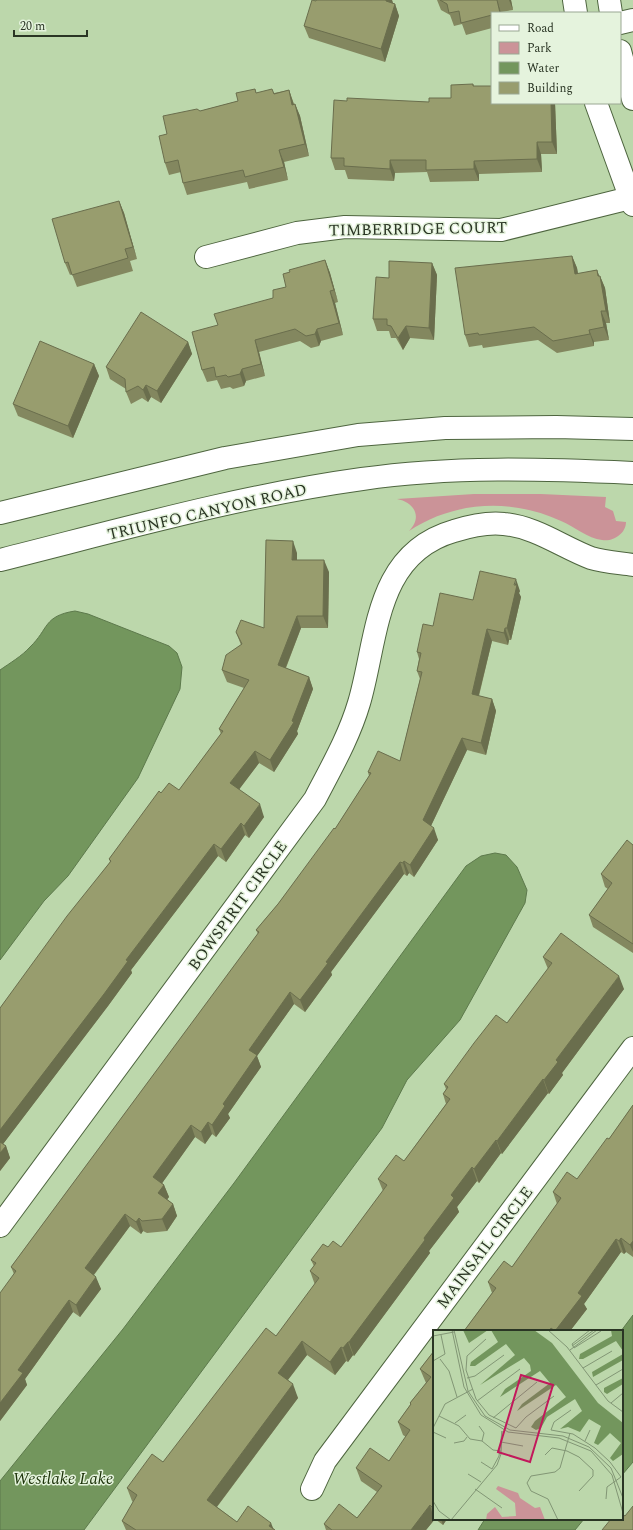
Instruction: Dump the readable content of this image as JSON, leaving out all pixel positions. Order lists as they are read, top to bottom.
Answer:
{
  "streets": {
    "street": [
      "TIMBERRIDGE COURT",
      "TRIUNFO CANYON ROAD",
      "BOWSPIRIT CIRCLE",
      "MAINSAIL CIRCLE"
    ]
  },
  "water": ["Westlake Lake"],
  "legend": [
    "Road",
    "Park",
    "Water",
    "Building"
  ],
  "scale_bar": "20 m"
}
